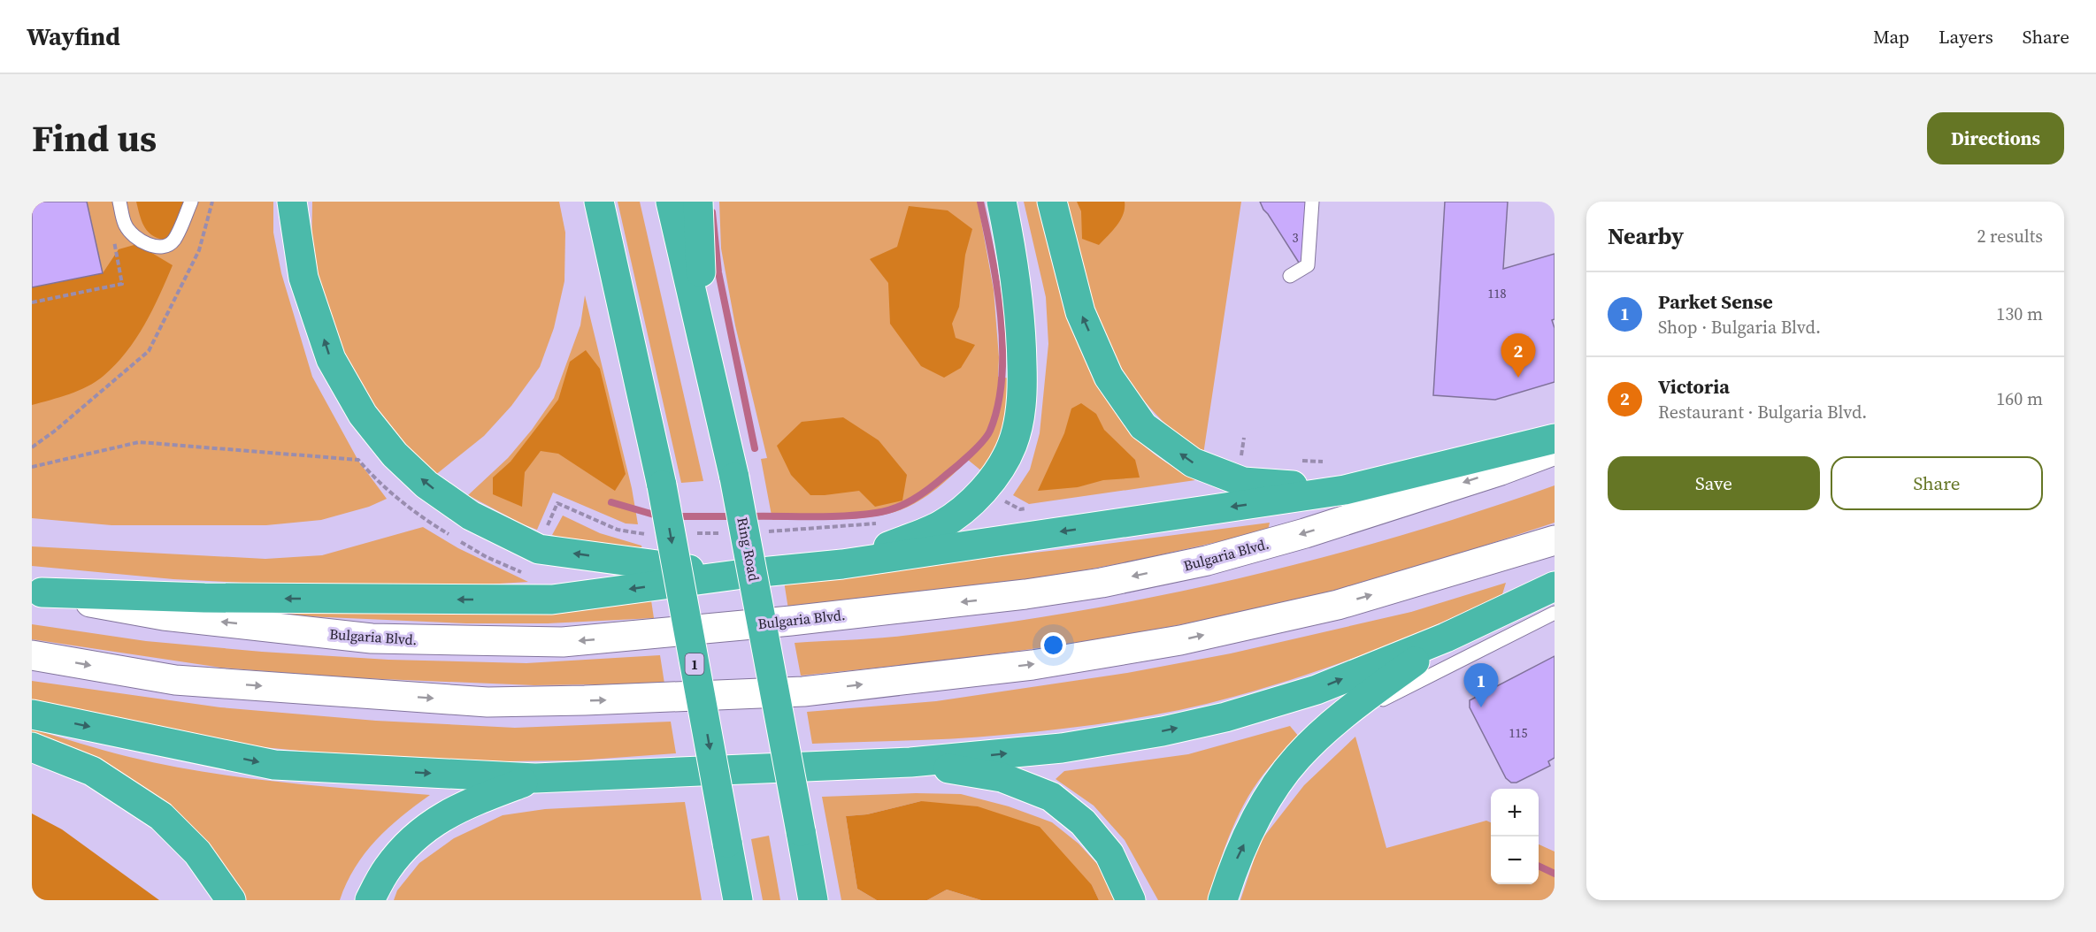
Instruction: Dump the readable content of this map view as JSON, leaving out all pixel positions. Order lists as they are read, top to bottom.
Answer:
{
  "streets": {
    "highway": ["Ring Road", "1"],
    "main road": ["Bulgaria Blvd."]
  },
  "house_numbers": ["3", "118", "115"],
  "page": {
    "header": "Wayfind",
    "nav": ["Map", "Layers", "Share"],
    "title": "Find us",
    "buttons": [
      "Directions",
      ["Save", "Share"]
    ],
    "heading": ["Nearby", "2 results"],
    "list": [
      {
        "mark": "1",
        "name": "Parket Sense",
        "note": "Shop · Bulgaria Blvd.",
        "value": "130 m"
      },
      {
        "mark": "2",
        "name": "Victoria",
        "note": "Restaurant · Bulgaria Blvd.",
        "value": "160 m"
      }
    ],
    "pins": ["2", "1"],
    "map_buttons": ["+", "−"]
  }
}
